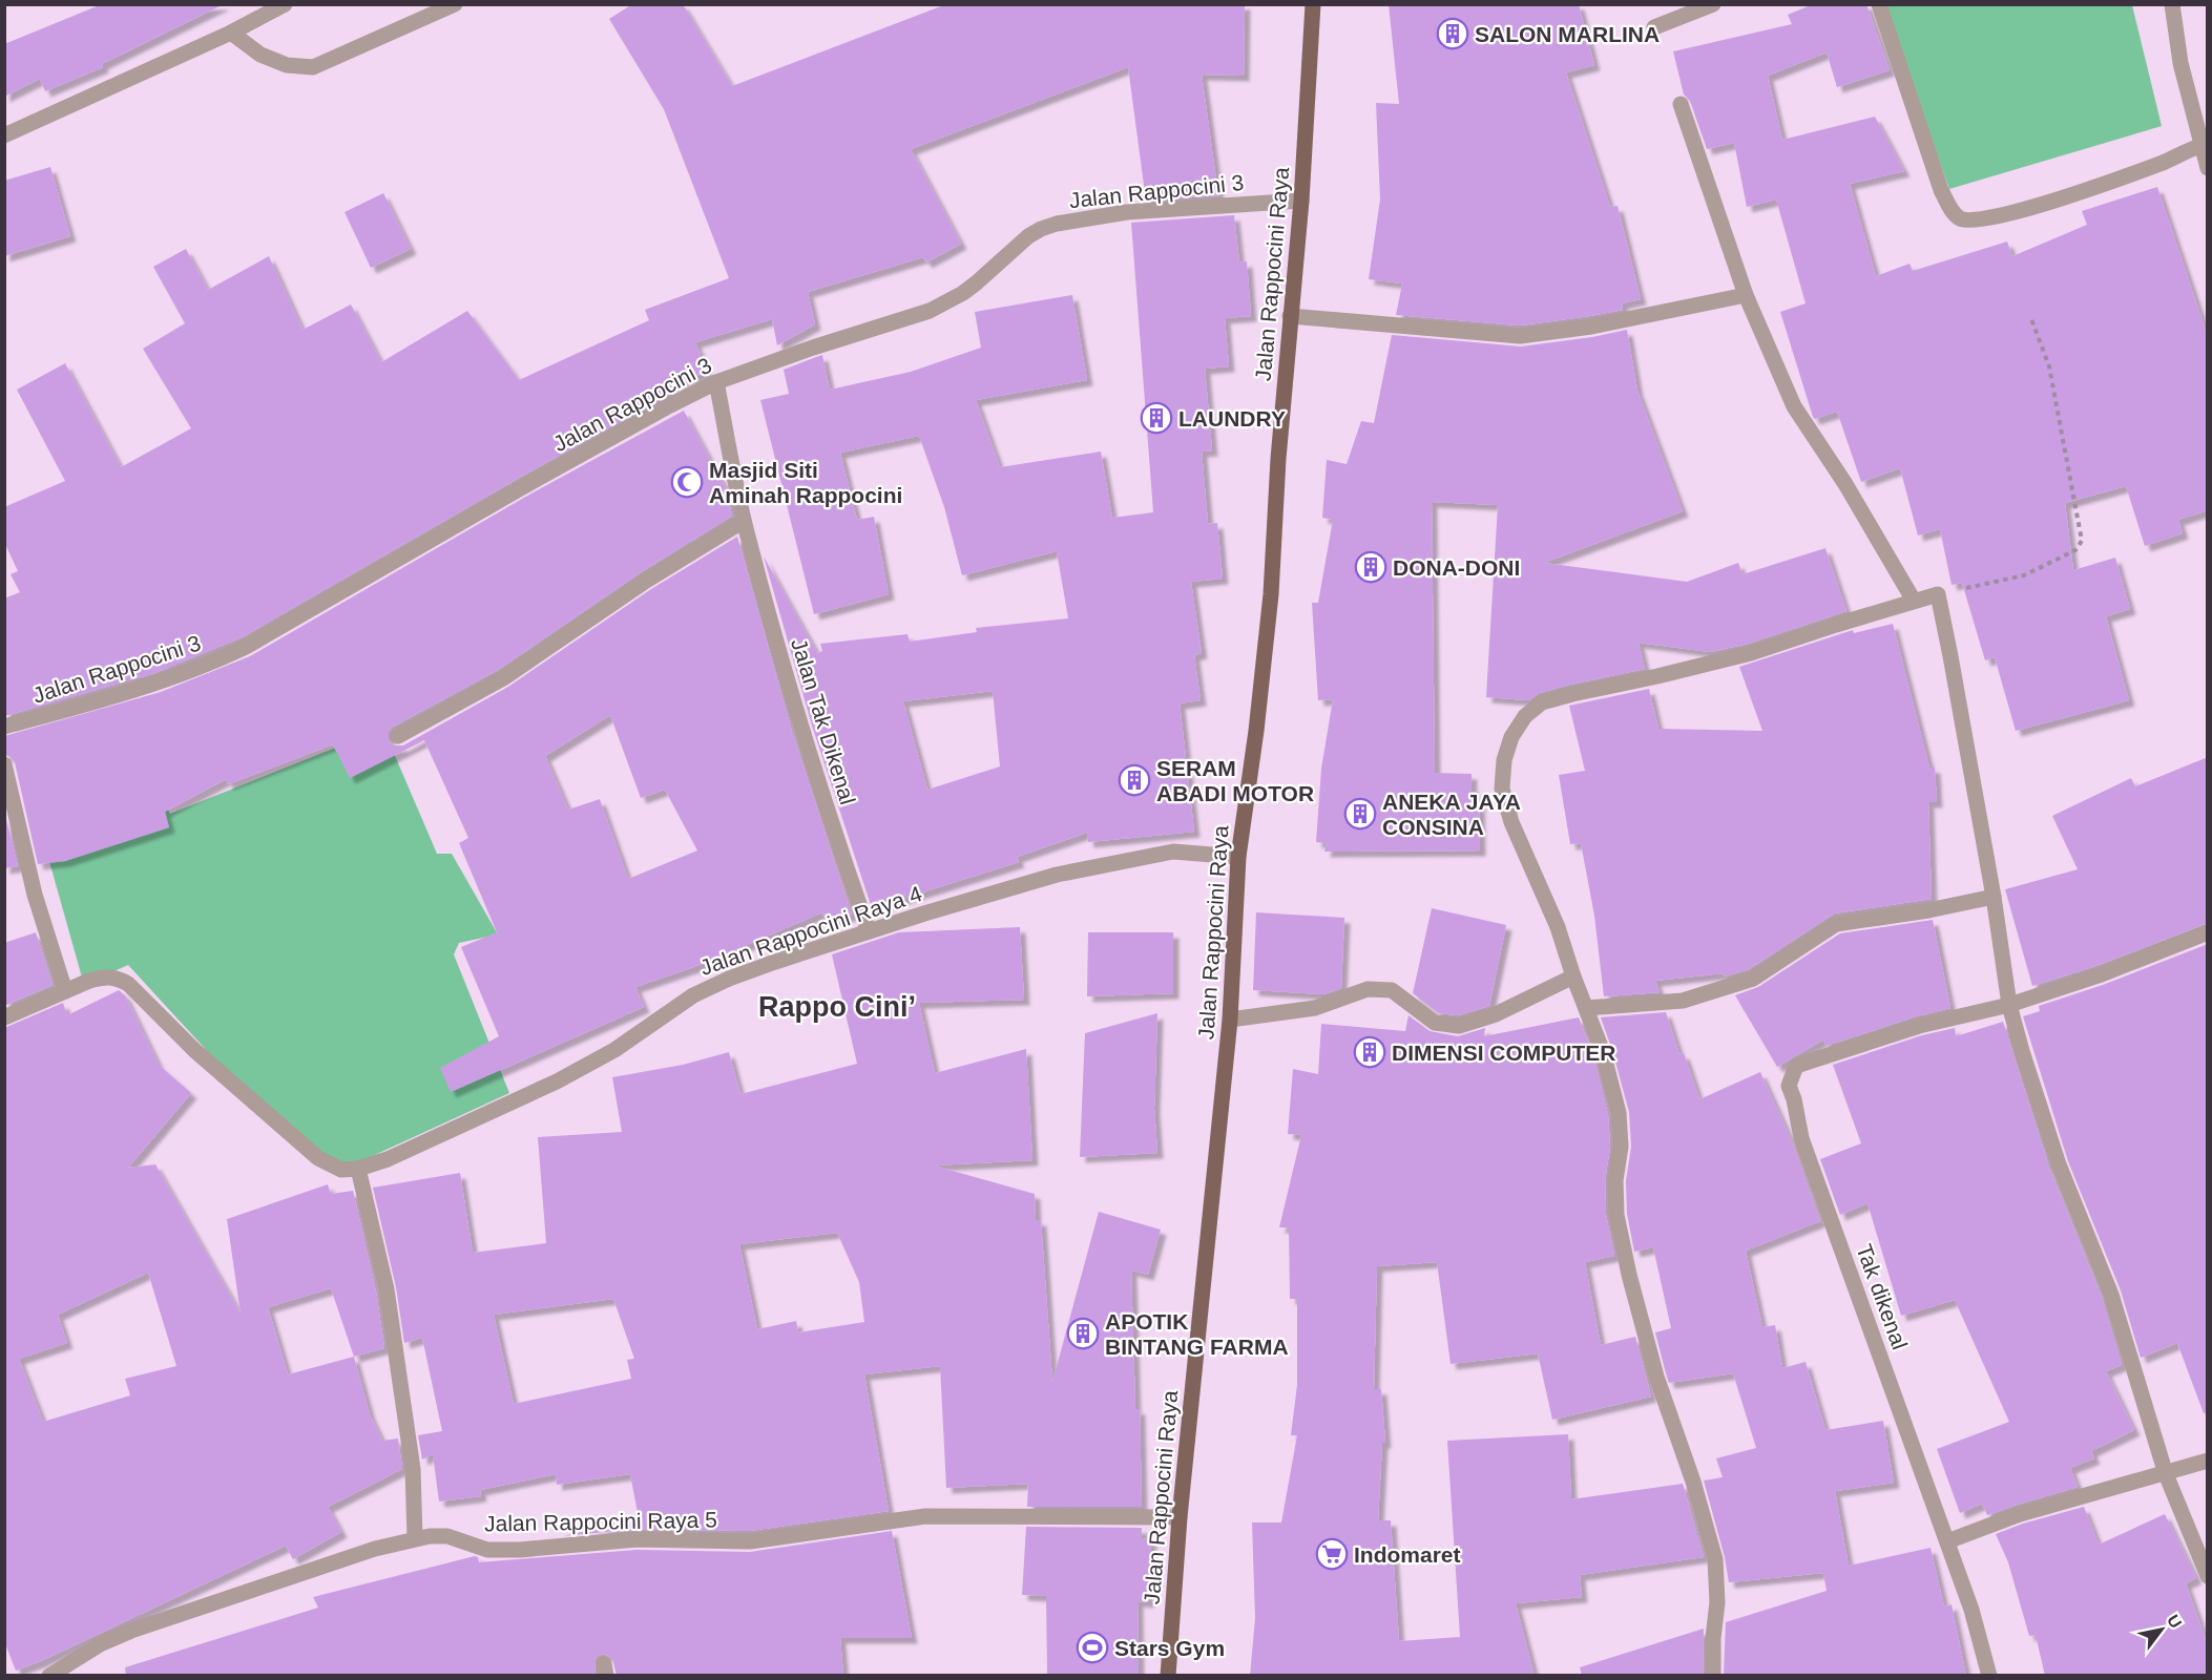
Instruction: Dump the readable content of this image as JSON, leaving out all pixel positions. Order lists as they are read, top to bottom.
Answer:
{
  "streets": {
    "main road": ["Jalan Rappocini Raya"],
    "street": [
      "Jalan Rappocini 3",
      "Jalan Tak Dikenal",
      "Jalan Rappocini Raya 4",
      "Tak dikenal",
      "Jalan Rappocini Raya 5"
    ]
  },
  "crossings": [
    ["Jalan Rappocini 3", "Jalan Rappocini Raya"],
    ["Jalan Rappocini 3", "Jalan Tak Dikenal"],
    ["Jalan Rappocini Raya", "Jalan Rappocini Raya 4"],
    ["Jalan Rappocini Raya", "Jalan Rappocini Raya 5"],
    ["Jalan Tak Dikenal", "Jalan Rappocini Raya 4"]
  ],
  "districts": ["Rappo Ciniʼ"],
  "places": {
    "building": [
      "SALON MARLINA",
      "LAUNDRY",
      "DONA-DONI",
      "SERAM ABADI MOTOR",
      "ANEKA JAYA CONSINA",
      "DIMENSI COMPUTER",
      "APOTIK BINTANG FARMA"
    ],
    "mosque": ["Masjid Siti Aminah Rappocini"],
    "supermarket": ["Indomaret"],
    "sports": ["Stars Gym"]
  },
  "north": "top right"
}
